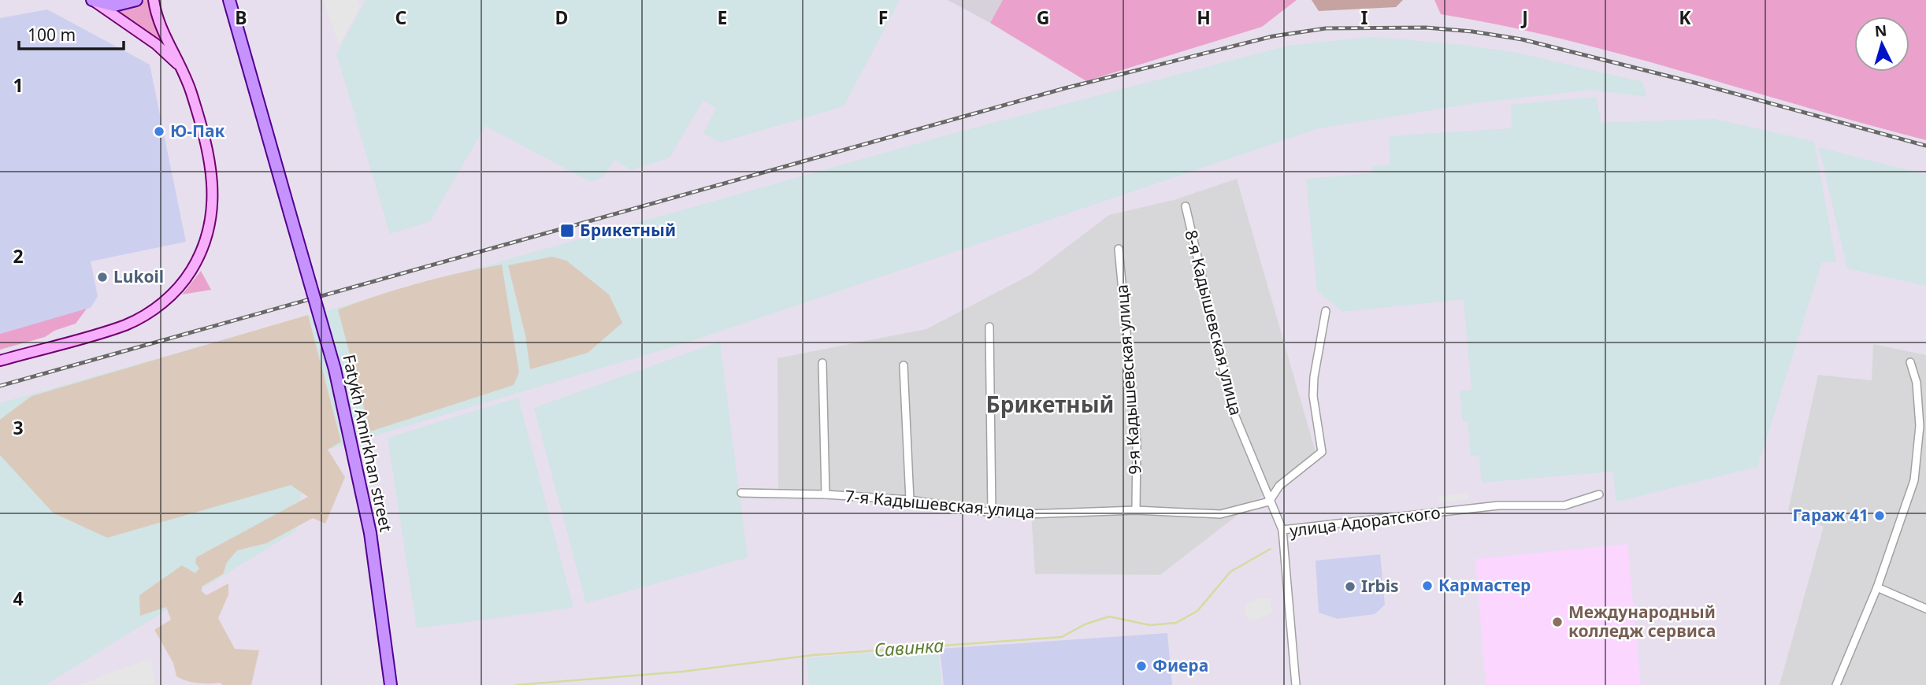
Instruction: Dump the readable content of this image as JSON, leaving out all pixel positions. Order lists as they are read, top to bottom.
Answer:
{
  "streets": {
    "main road": ["Fatykh Amirkhan street"],
    "street": [
      "8-я Кадышевская улица",
      "9-я Кадышевская улица",
      "7-я Кадышевская улица",
      "улица Адоратского"
    ]
  },
  "crossings": [
    ["8-я Кадышевская улица", "7-я Кадышевская улица"],
    ["8-я Кадышевская улица", "улица Адоратского"],
    ["9-я Кадышевская улица", "7-я Кадышевская улица"]
  ],
  "districts": ["Брикетный"],
  "water": ["Савинка"],
  "places": {
    "other": [
      "Ю-Пак",
      "Lukoil",
      "Гараж 41",
      "Кармастер",
      "Irbis",
      "Международный колледж сервиса",
      "Фиера"
    ],
    "transit": ["Брикетный"]
  },
  "scale_bar": "100 m",
  "north": "top",
  "grid": {
    "columns": [
      "B",
      "C",
      "D",
      "E",
      "F",
      "G",
      "H",
      "I",
      "J",
      "K"
    ],
    "rows": [
      "1",
      "2",
      "3",
      "4"
    ]
  }
}
